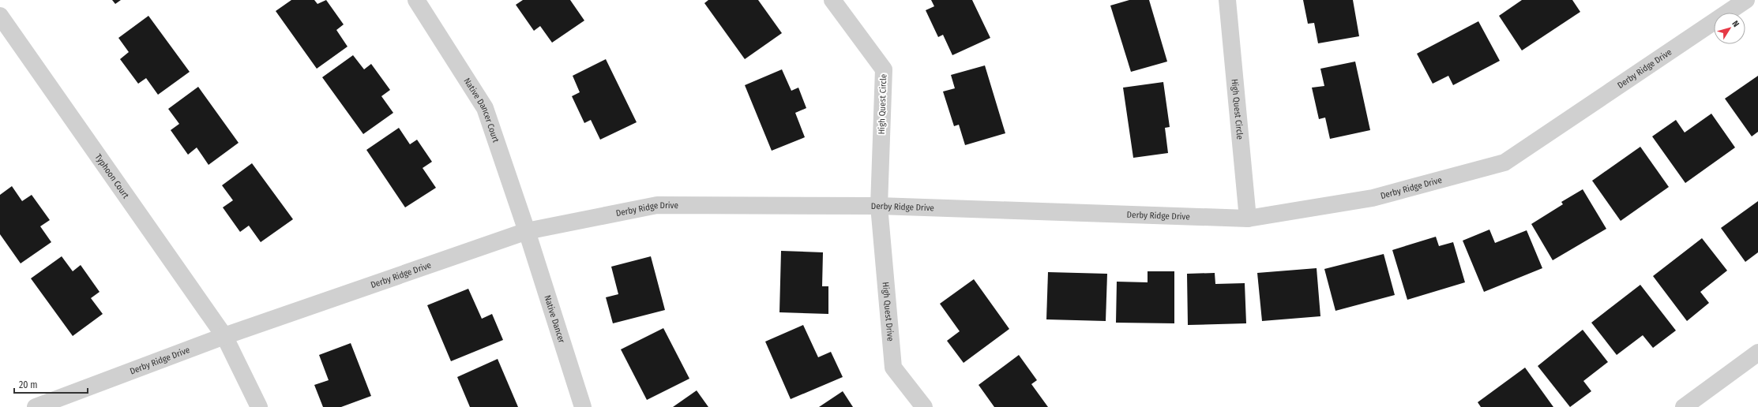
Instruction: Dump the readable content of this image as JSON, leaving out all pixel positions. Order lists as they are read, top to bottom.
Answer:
{
  "streets": {
    "street": [
      "Derby Ridge Drive",
      "High Quest Circle",
      "Native Dancer Court",
      "Typhoon Court",
      "High Quest Drive",
      "Native Dancer"
    ]
  },
  "crossings": [
    ["Derby Ridge Drive", "High Quest Circle"],
    ["Derby Ridge Drive", "Native Dancer Court"],
    ["Derby Ridge Drive", "Typhoon Court"],
    ["Derby Ridge Drive", "High Quest Drive"],
    ["Derby Ridge Drive", "Native Dancer"],
    ["High Quest Circle", "High Quest Drive"],
    ["Native Dancer Court", "Native Dancer"]
  ],
  "scale_bar": "20 m",
  "north": "top right"
}
